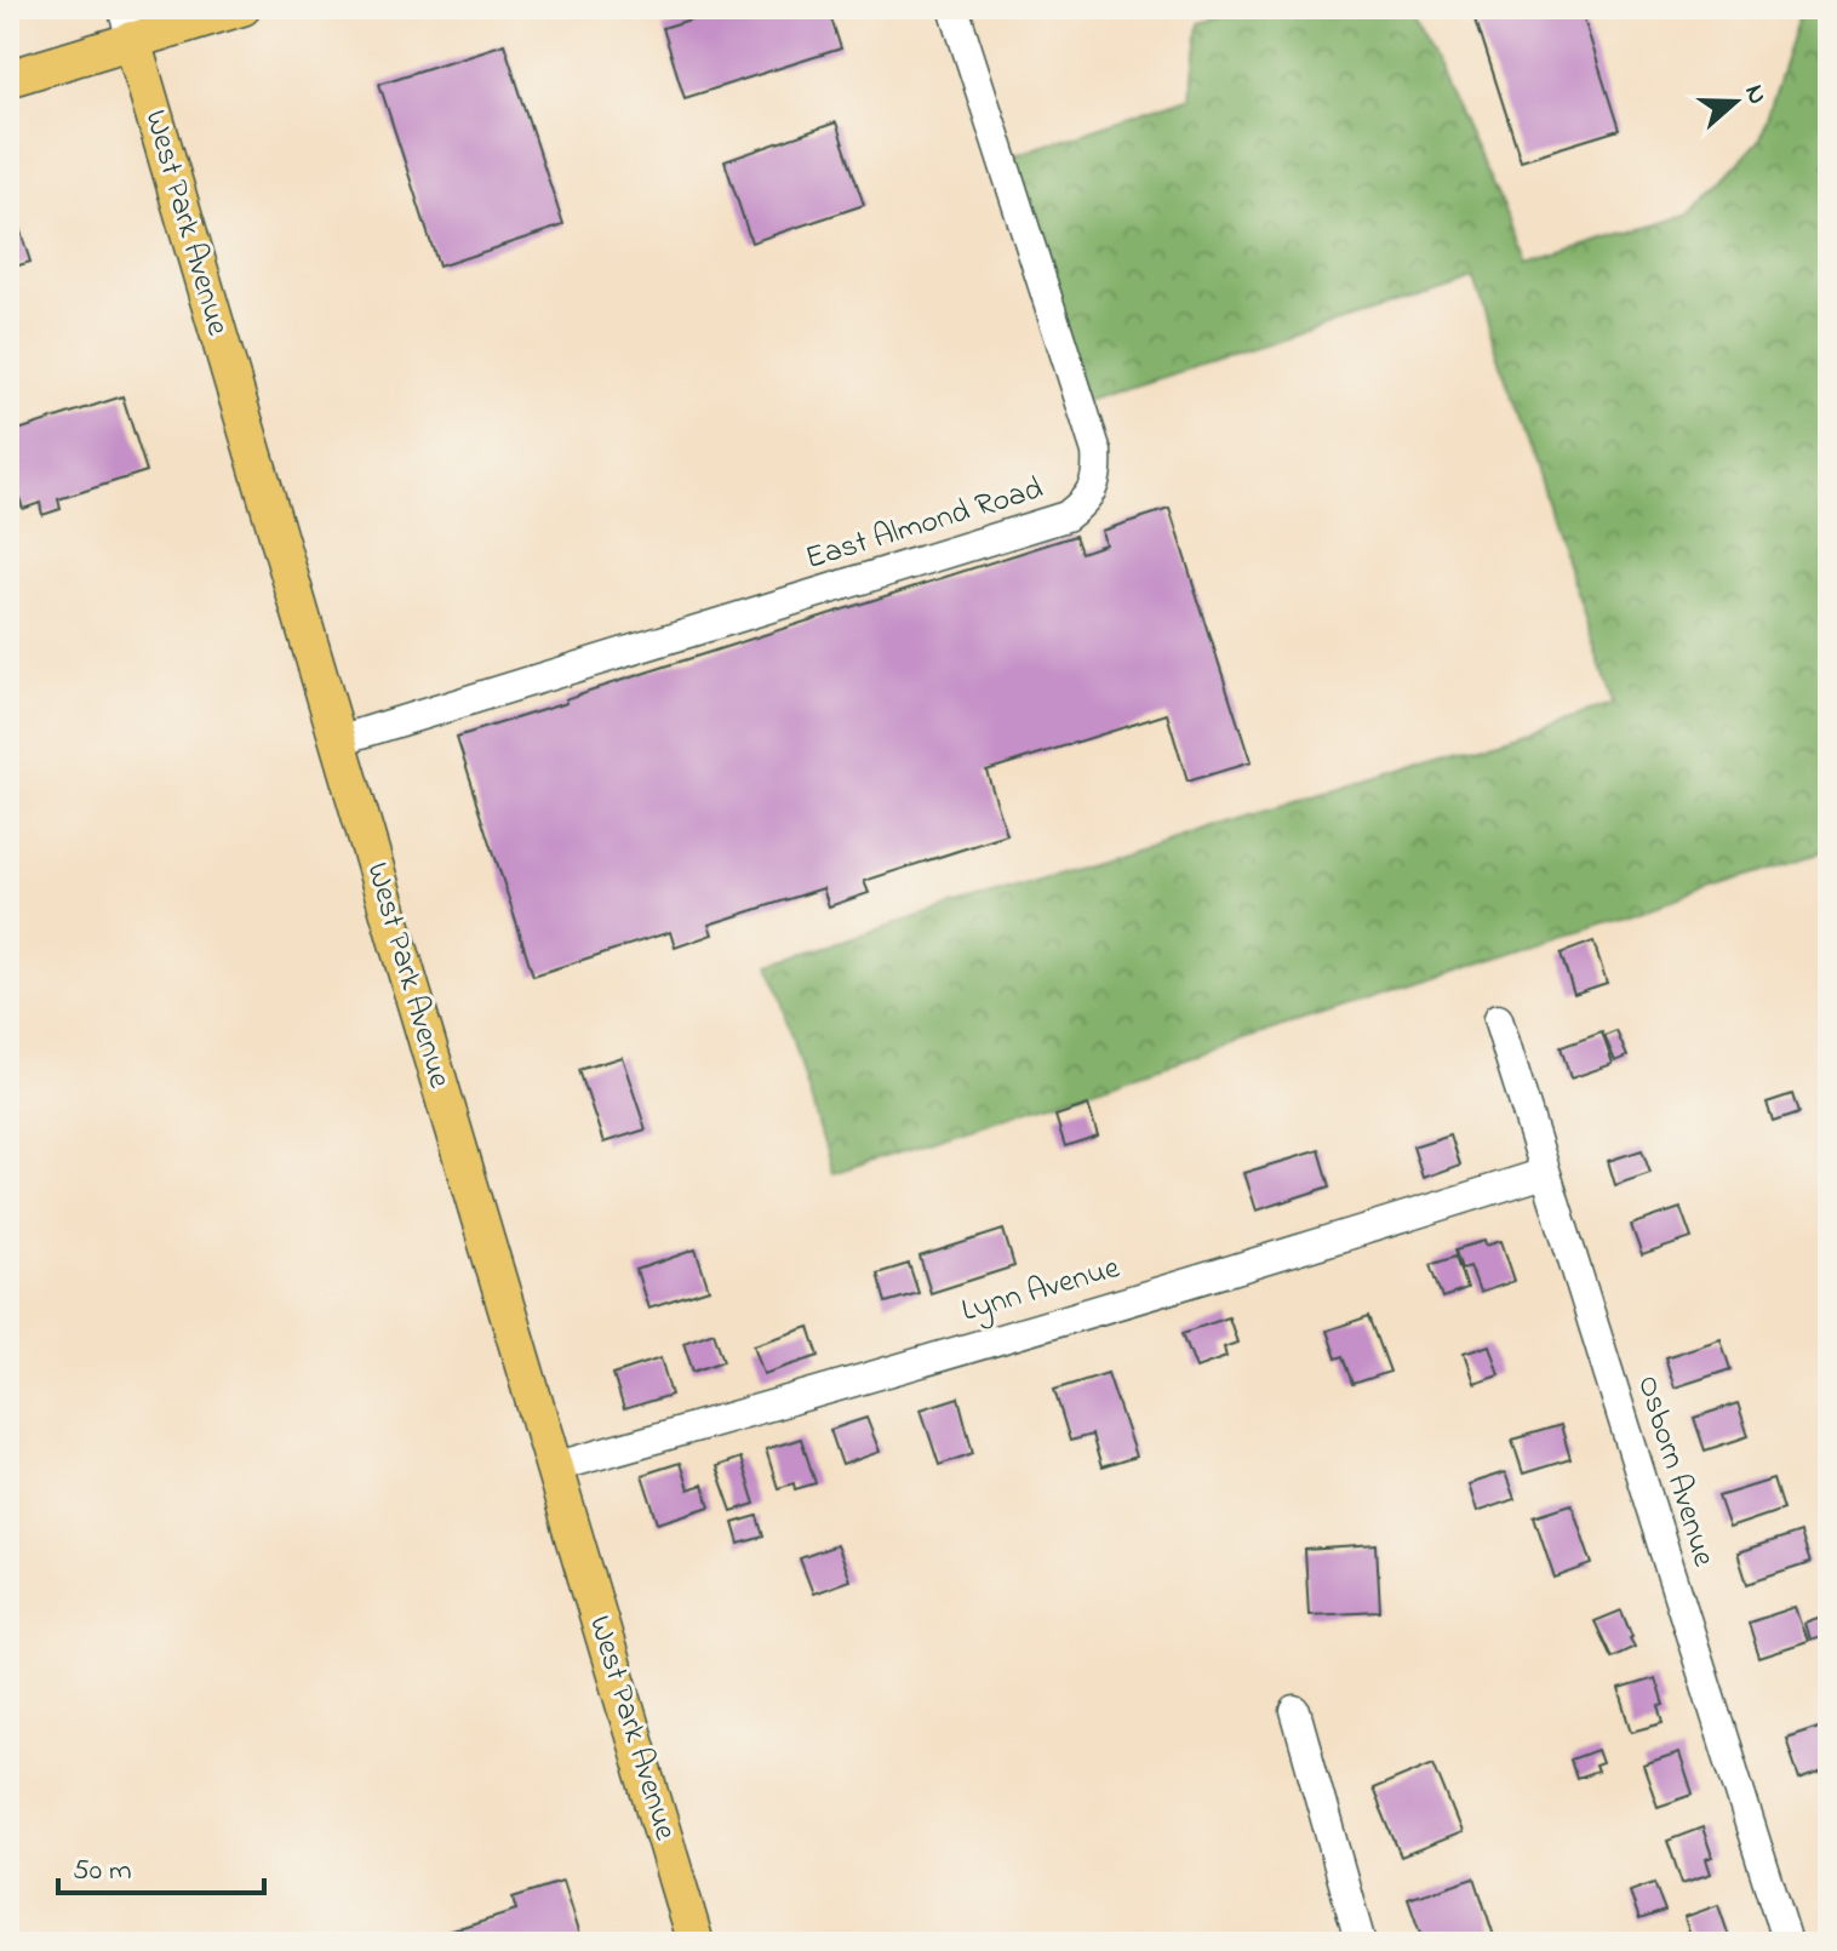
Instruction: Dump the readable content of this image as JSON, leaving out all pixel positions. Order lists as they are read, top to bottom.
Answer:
{
  "streets": {
    "main road": ["West Park Avenue"],
    "street": ["East Almond Road", "Lynn Avenue", "Osborn Avenue"]
  },
  "crossings": [
    ["West Park Avenue", "East Almond Road"],
    ["West Park Avenue", "Lynn Avenue"],
    ["Lynn Avenue", "Osborn Avenue"]
  ],
  "scale_bar": "50 m",
  "north": "right"
}
